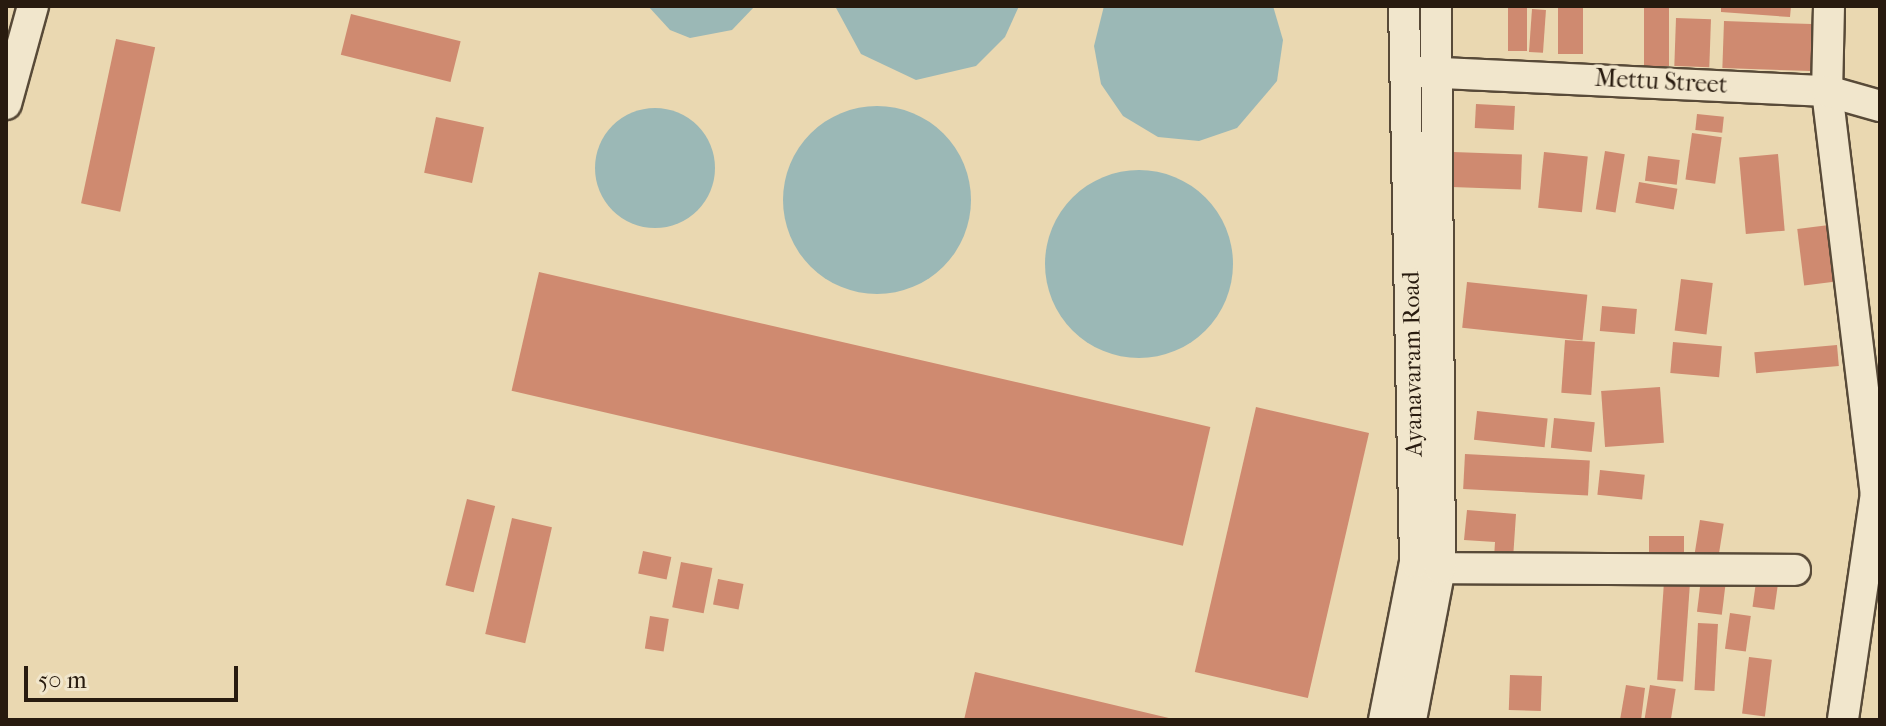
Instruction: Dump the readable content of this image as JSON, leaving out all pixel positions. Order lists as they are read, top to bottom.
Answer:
{
  "streets": {
    "street": ["Mettu Street", "Ayanavaram Road"]
  },
  "crossings": [
    ["Mettu Street", "Ayanavaram Road"]
  ],
  "scale_bar": "50 m"
}
